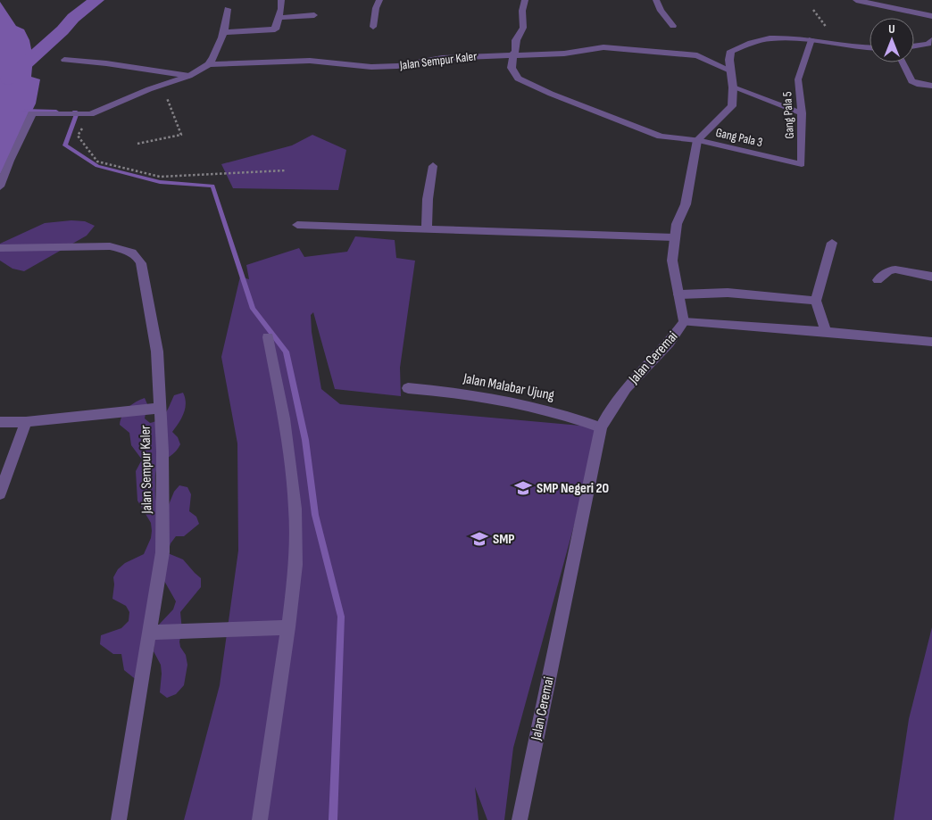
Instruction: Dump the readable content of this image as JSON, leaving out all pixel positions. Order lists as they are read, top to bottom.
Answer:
{
  "streets": {
    "street": ["Jalan Sempur Kaler", "Jalan Ceremai", "Jalan Malabar Ujung"],
    "lane": ["Gang Pala 5", "Gang Pala 3"]
  },
  "crossings": [
    ["Gang Pala 5", "Gang Pala 3"],
    ["Gang Pala 3", "Jalan Ceremai"],
    ["Jalan Ceremai", "Jalan Malabar Ujung"]
  ],
  "places": {
    "school or university": ["SMP Negeri 20", "SMP"]
  },
  "north": "top"
}
